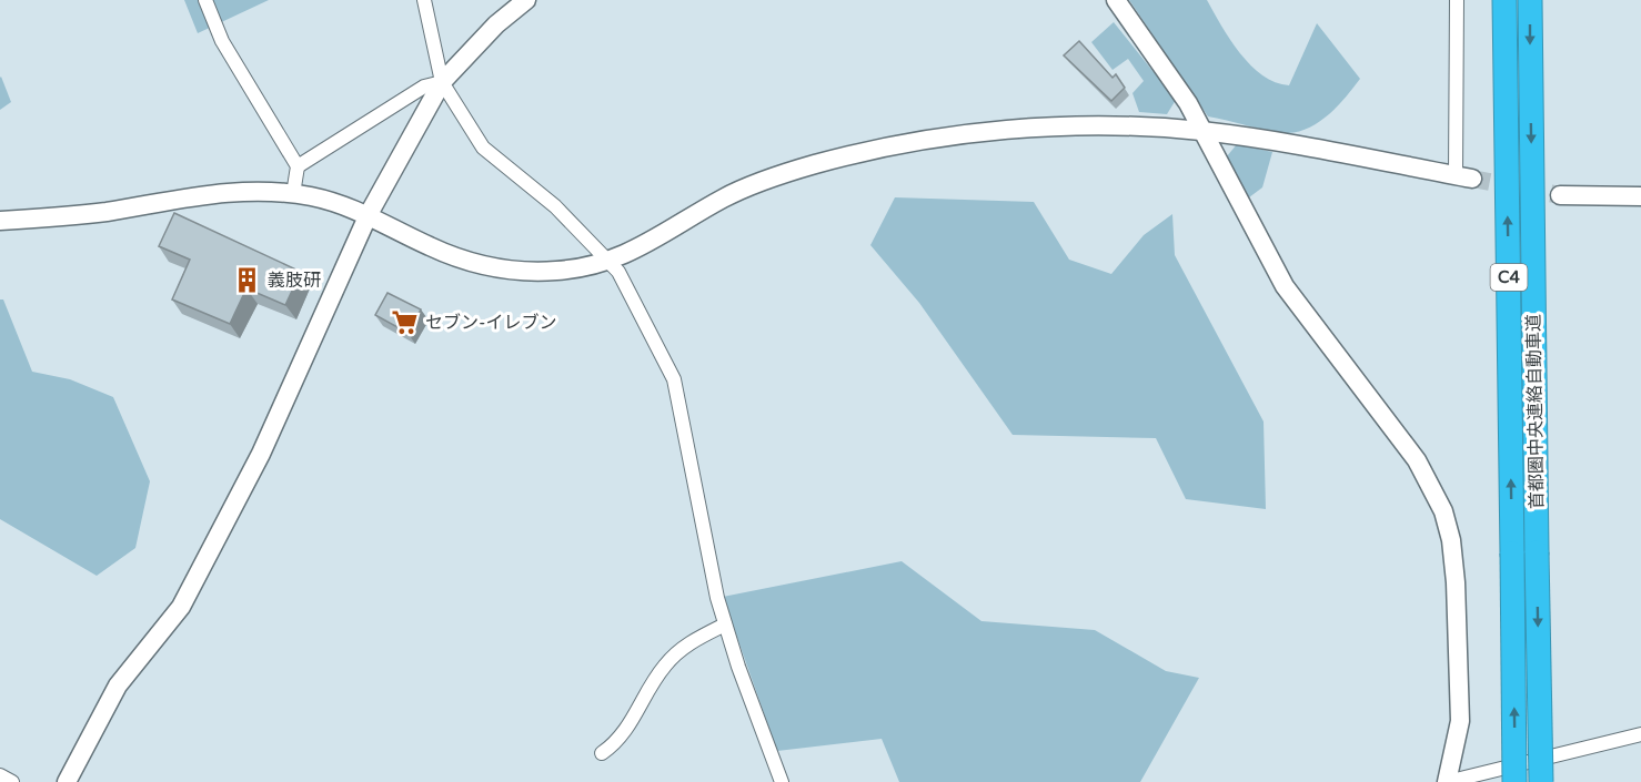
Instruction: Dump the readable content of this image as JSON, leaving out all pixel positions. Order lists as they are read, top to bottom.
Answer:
{
  "streets": {
    "highway": ["C4", "首都圏中央連絡自動車道"]
  },
  "places": {
    "building": ["義肢研"],
    "supermarket": ["セブン-イレブン"]
  }
}
